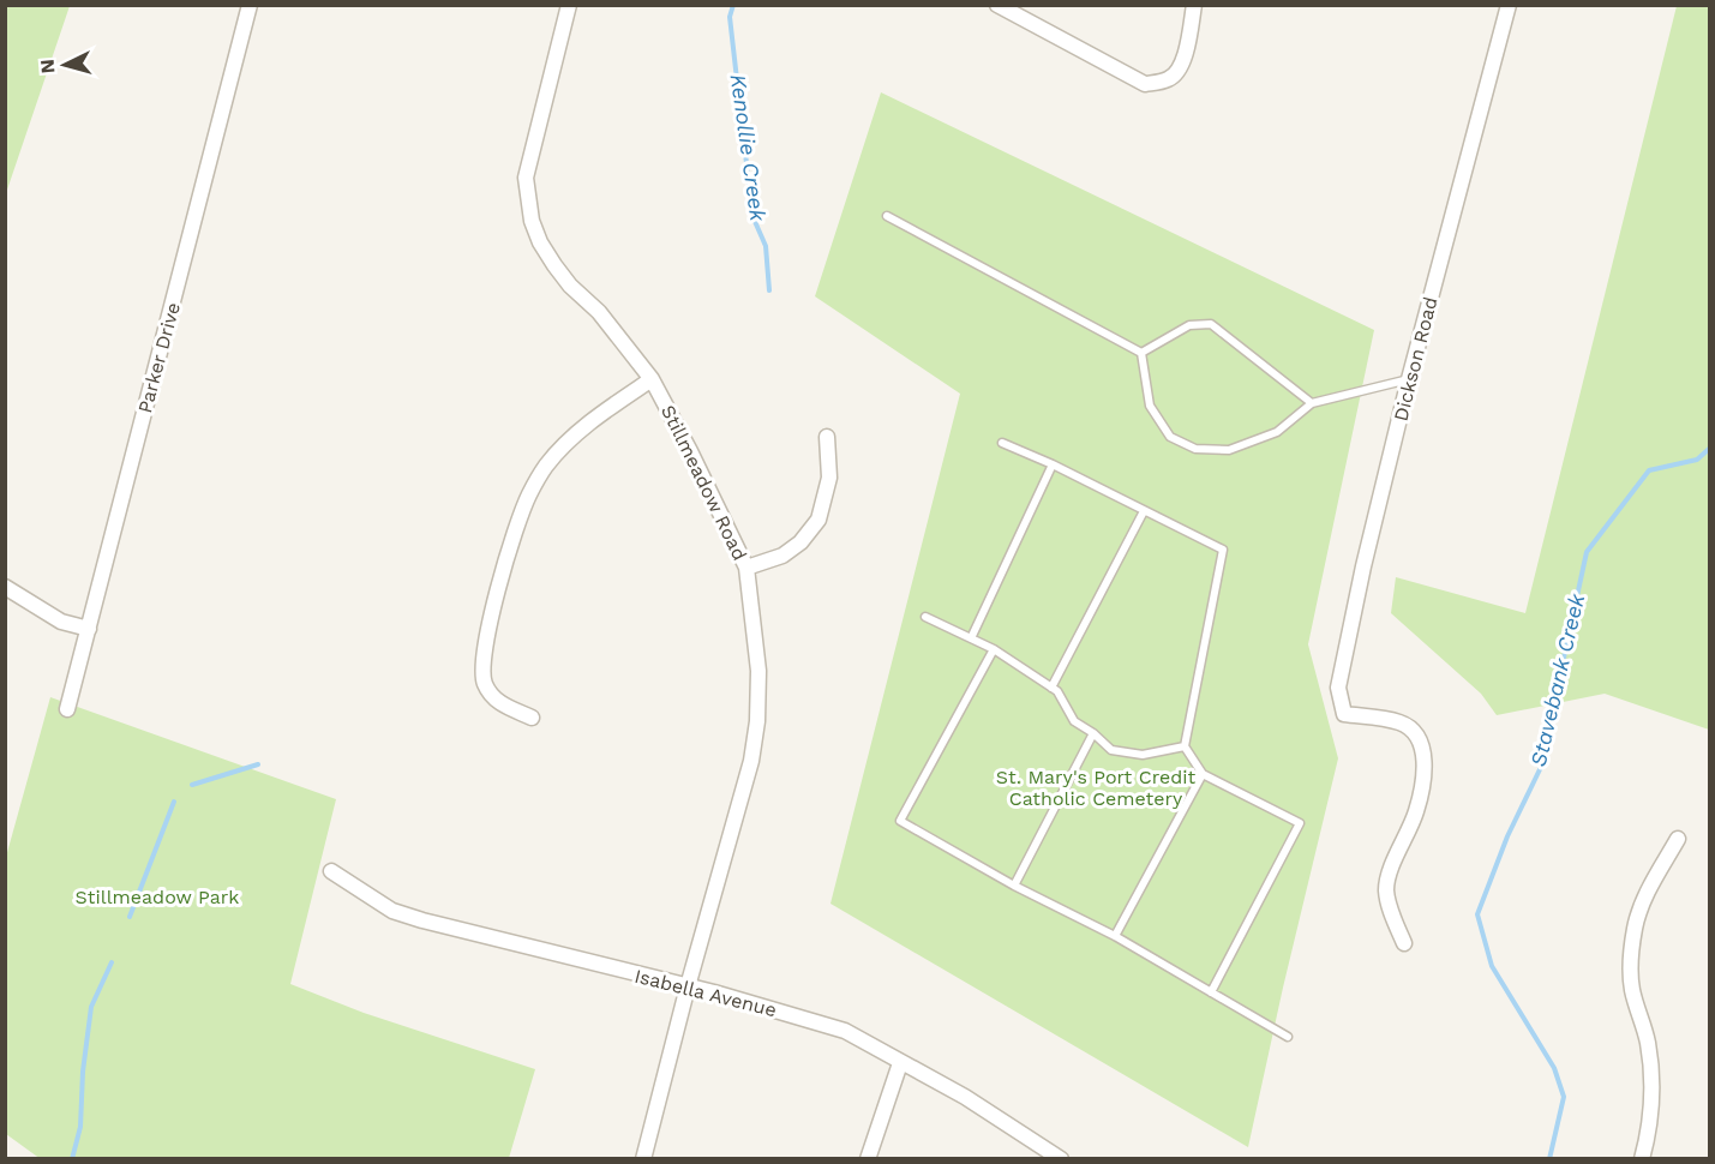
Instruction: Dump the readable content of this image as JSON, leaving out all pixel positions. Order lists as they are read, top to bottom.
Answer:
{
  "streets": {
    "street": [
      "Parker Drive",
      "Dickson Road",
      "Stillmeadow Road",
      "Isabella Avenue"
    ]
  },
  "crossings": [
    ["Stillmeadow Road", "Isabella Avenue"]
  ],
  "water": ["Kenollie Creek", "Stavebank Creek"],
  "parks": ["St. Mary's Port Credit Catholic Cemetery", "Stillmeadow Park"],
  "north": "left"
}
